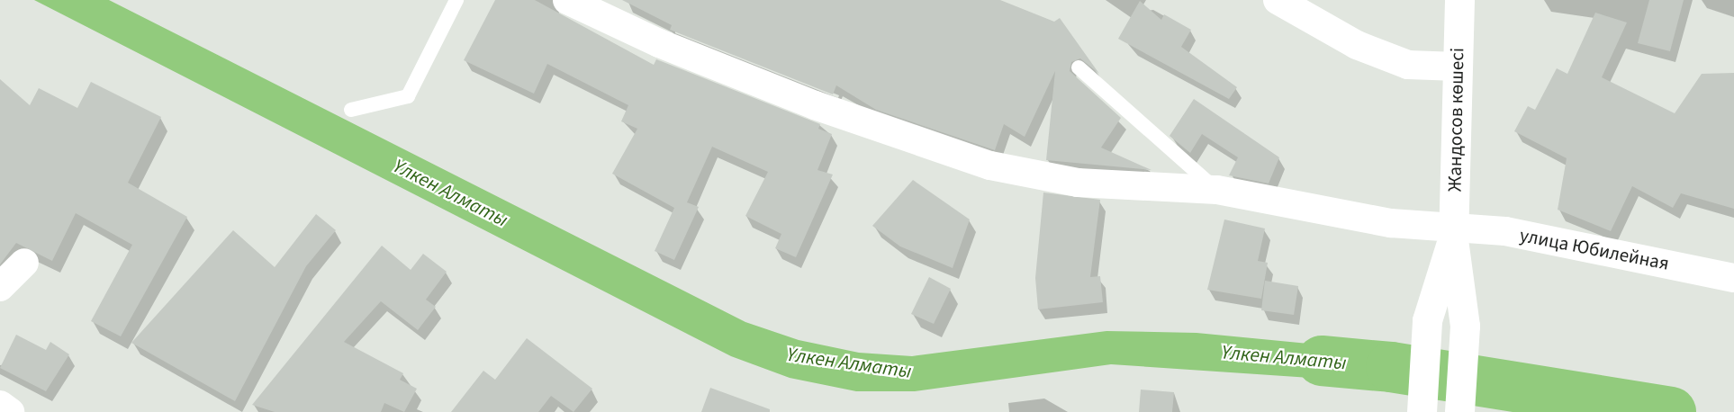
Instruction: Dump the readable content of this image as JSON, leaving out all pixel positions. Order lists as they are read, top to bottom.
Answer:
{
  "streets": {
    "main road": ["Жандосов көшесі"],
    "street": ["улица Юбилейная"]
  },
  "crossings": [
    ["Жандосов көшесі", "улица Юбилейная"]
  ],
  "water": ["Үлкен Алматы"]
}
